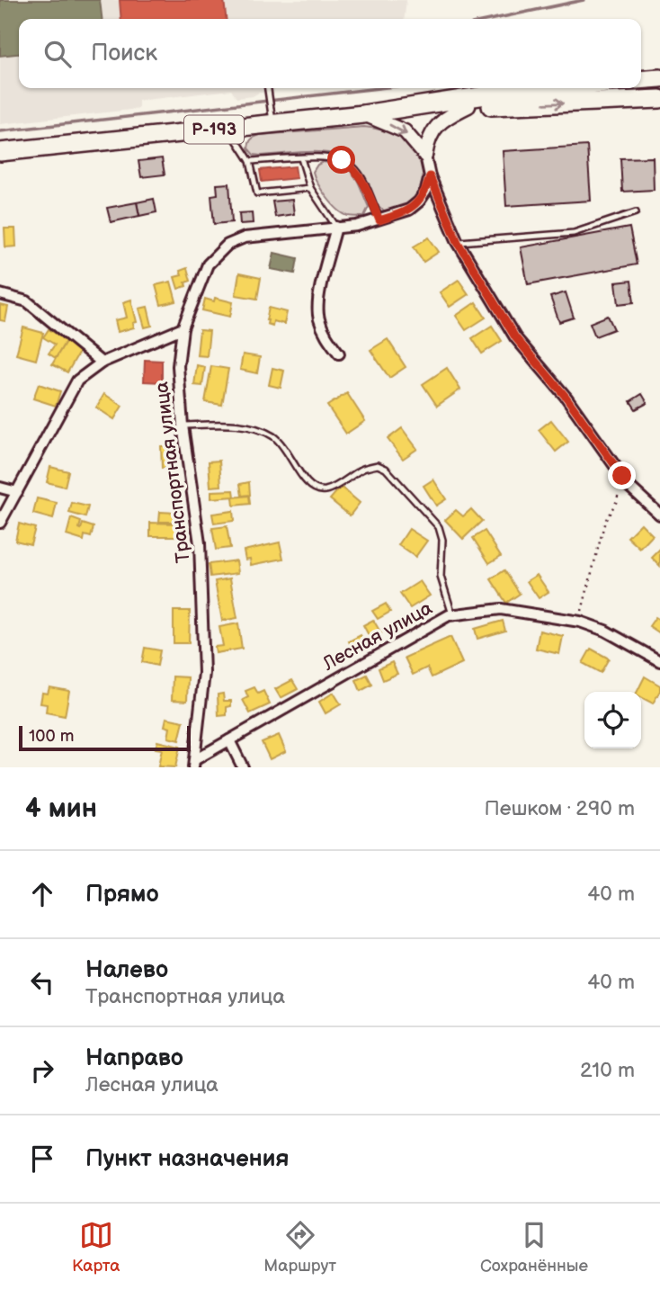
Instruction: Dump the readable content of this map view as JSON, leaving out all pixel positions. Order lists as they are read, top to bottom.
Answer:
{
  "streets": {
    "highway": ["Р-193"],
    "street": ["Транспортная улица", "Лесная улица"]
  },
  "crossings": [
    ["Транспортная улица", "Лесная улица"]
  ],
  "scale_bar": "100 m",
  "page": {
    "search": "Поиск",
    "scale": "100 m",
    "heading": ["4 мин", "Пешком · 290 m"],
    "list": [
      ["Прямо", "40 m"],
      ["Налево", "Транспортная улица", "40 m"],
      ["Направо", "Лесная улица", "210 m"],
      "Пункт назначения"
    ],
    "nav": ["Карта", "Маршрут", "Сохранённые"]
  }
}
